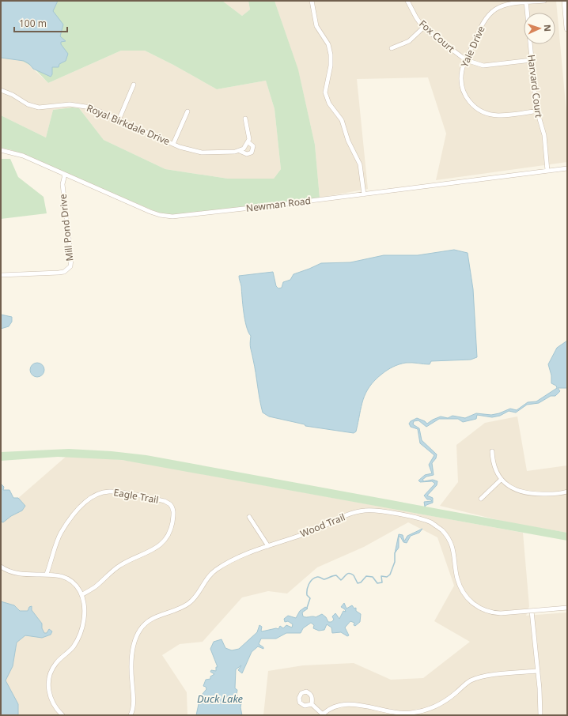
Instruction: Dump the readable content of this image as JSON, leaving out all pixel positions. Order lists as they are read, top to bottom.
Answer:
{
  "streets": {
    "street": [
      "Fox Court",
      "Yale Drive",
      "Harvard Court",
      "Royal Birkdale Drive",
      "Newman Road",
      "Mill Pond Drive",
      "Eagle Trail",
      "Wood Trail"
    ]
  },
  "crossings": [
    ["Fox Court", "Yale Drive"],
    ["Fox Court", "Harvard Court"],
    ["Yale Drive", "Harvard Court"],
    ["Harvard Court", "Newman Road"],
    ["Newman Road", "Mill Pond Drive"]
  ],
  "water": ["Duck Lake"],
  "scale_bar": "100 m",
  "north": "right"
}
